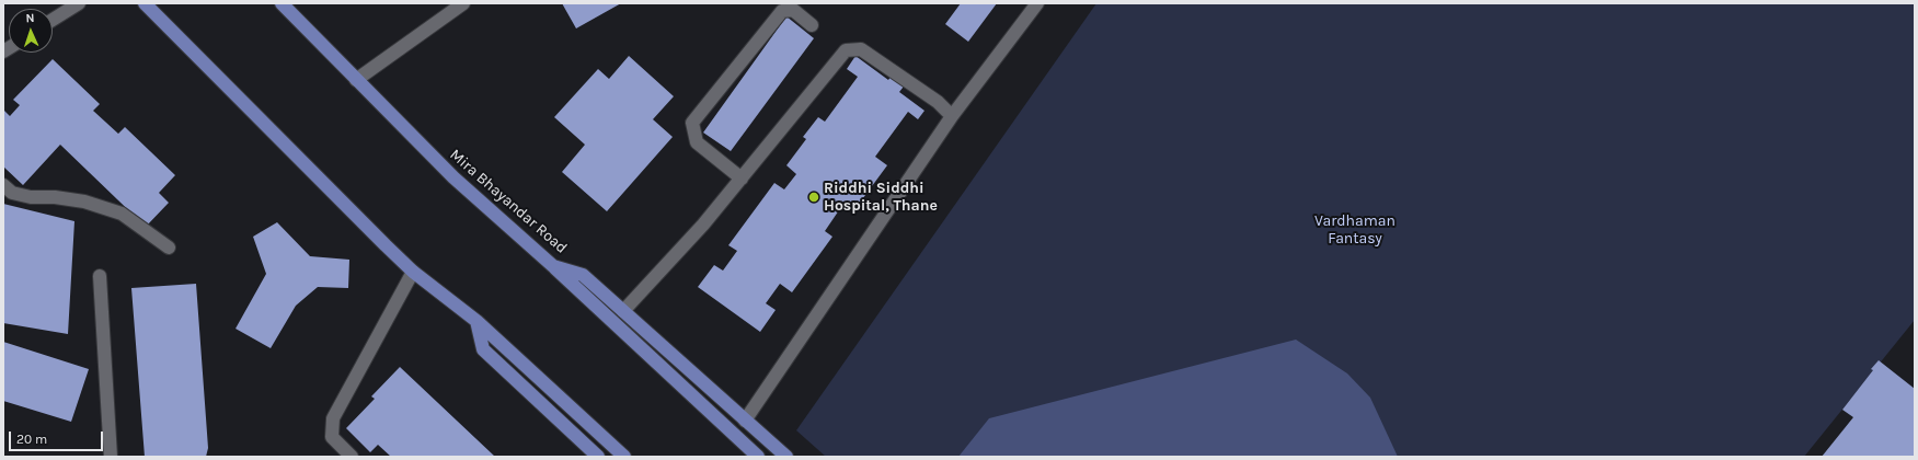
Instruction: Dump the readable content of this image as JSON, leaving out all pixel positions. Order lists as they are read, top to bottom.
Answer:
{
  "streets": {
    "main road": ["Mira Bhayandar Road"]
  },
  "parks": ["Vardhaman Fantasy"],
  "places": ["Riddhi Siddhi Hospital, Thane"],
  "scale_bar": "20 m",
  "north": "top"
}
